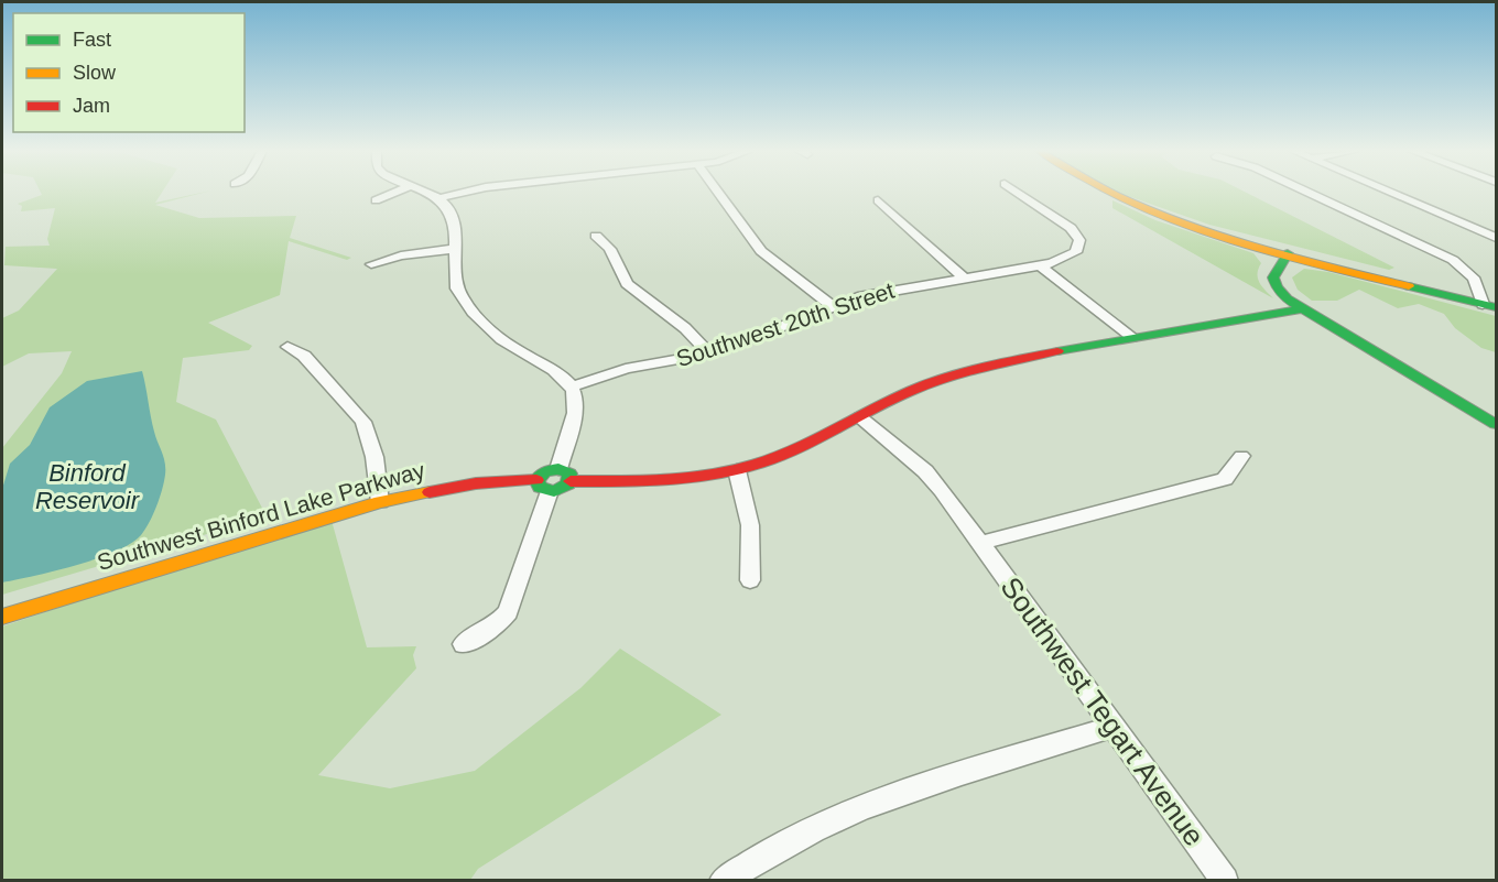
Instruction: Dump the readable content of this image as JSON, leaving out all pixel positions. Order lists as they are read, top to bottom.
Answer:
{
  "streets": {
    "street": ["Southwest 20th Street", "Southwest Binford Lake Parkway", "Southwest Tegart Avenue"]
  },
  "water": ["Binford Reservoir"],
  "legend": ["Fast", "Slow", "Jam"]
}
